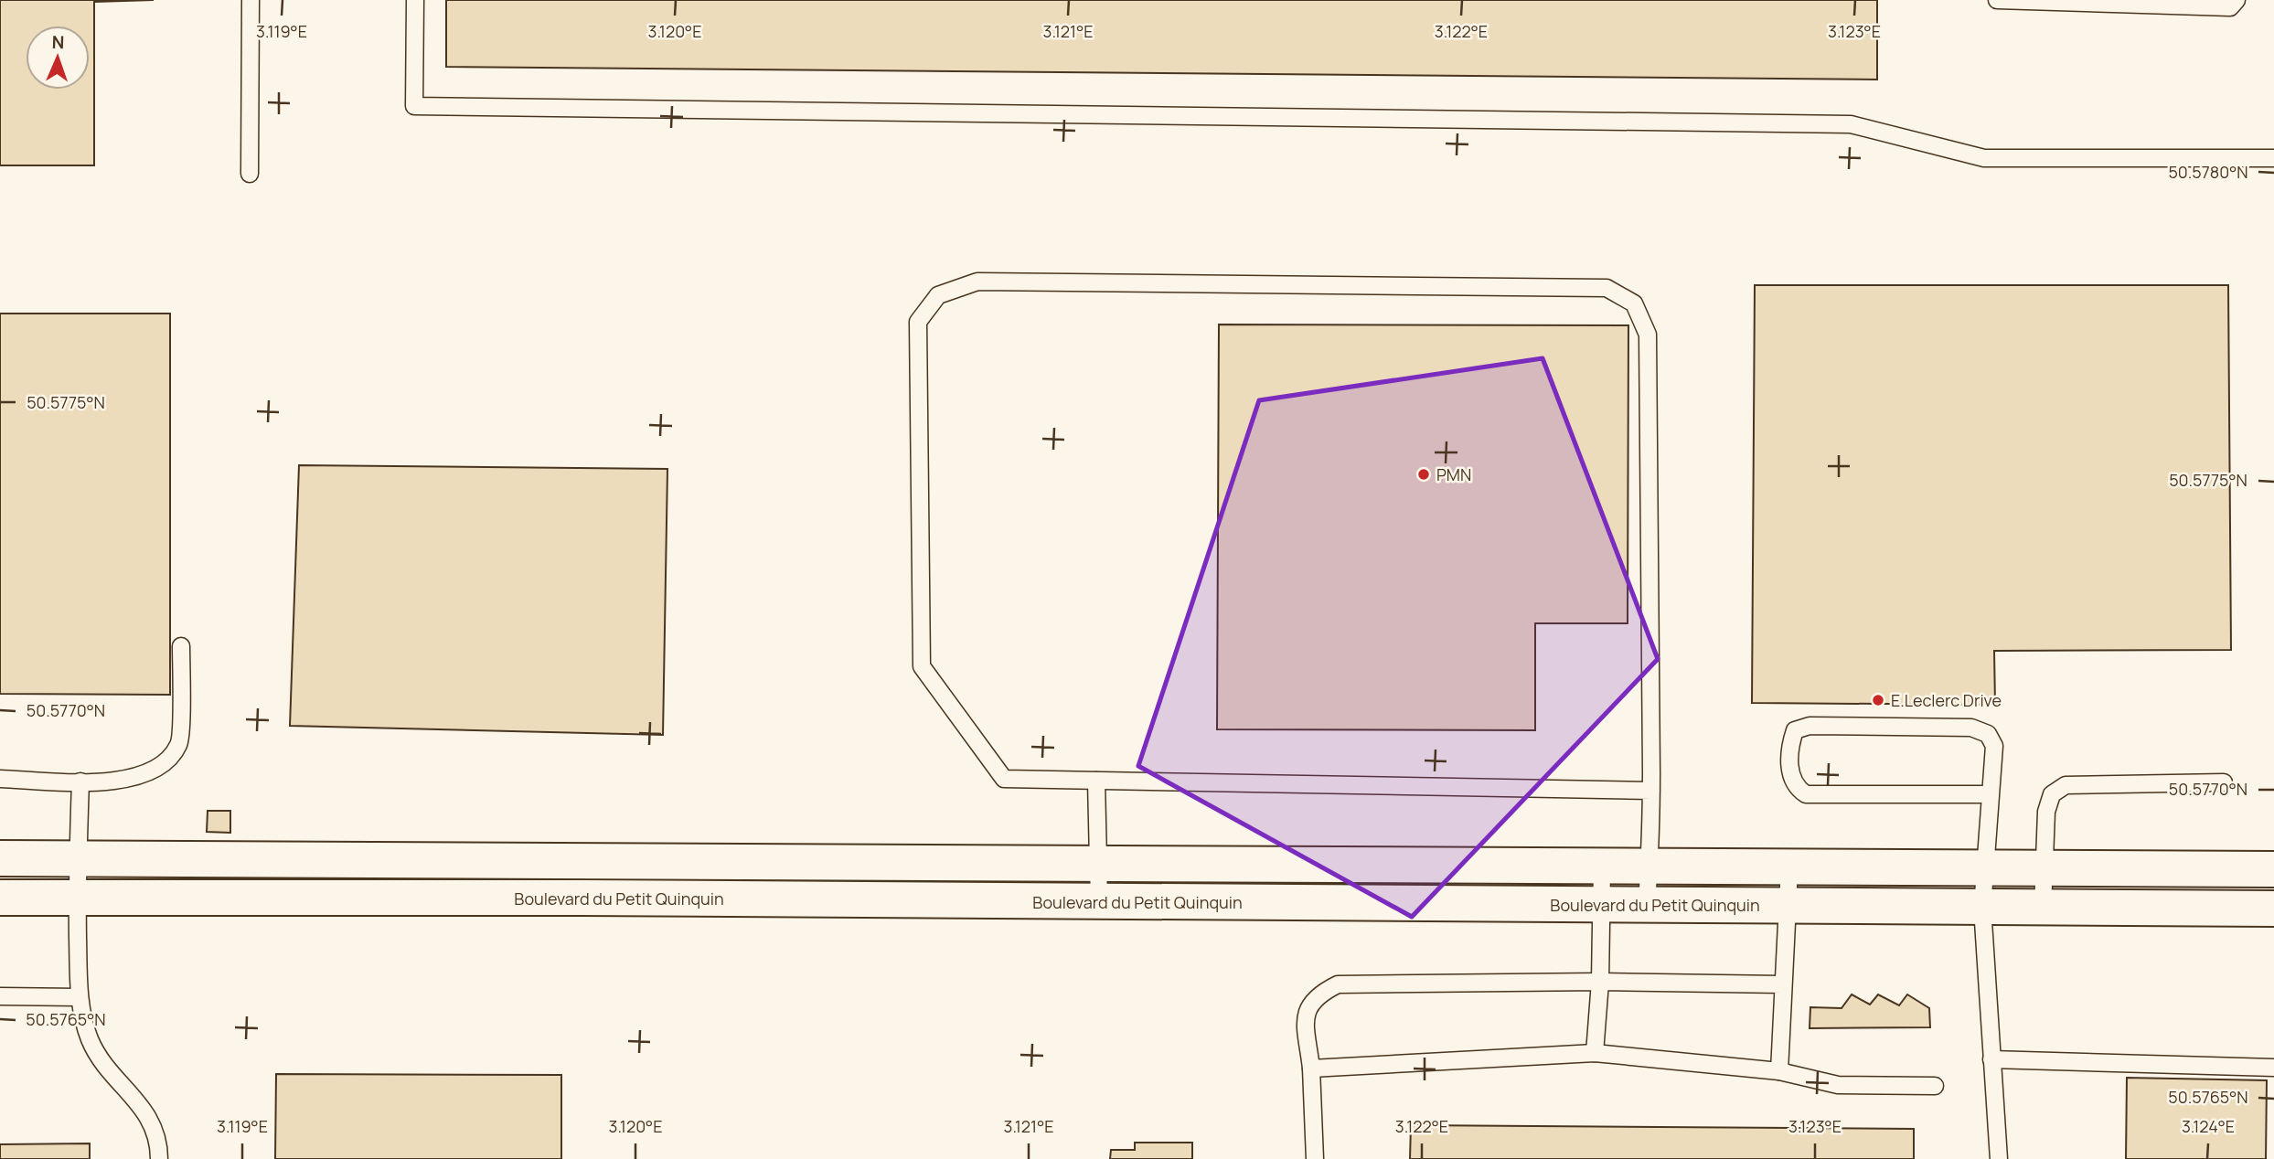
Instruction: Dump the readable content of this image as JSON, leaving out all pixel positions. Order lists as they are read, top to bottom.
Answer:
{
  "streets": {
    "main road": ["Boulevard du Petit Quinquin"]
  },
  "places": ["PMN", "E.Leclerc Drive"],
  "north": "top",
  "coordinates": [
    "3.119°E",
    "3.120°E",
    "3.121°E",
    "3.122°E",
    "3.123°E",
    "50.5780°N",
    "50.5775°N",
    "50.5770°N",
    "50.5765°N",
    "3.124°E"
  ]
}
